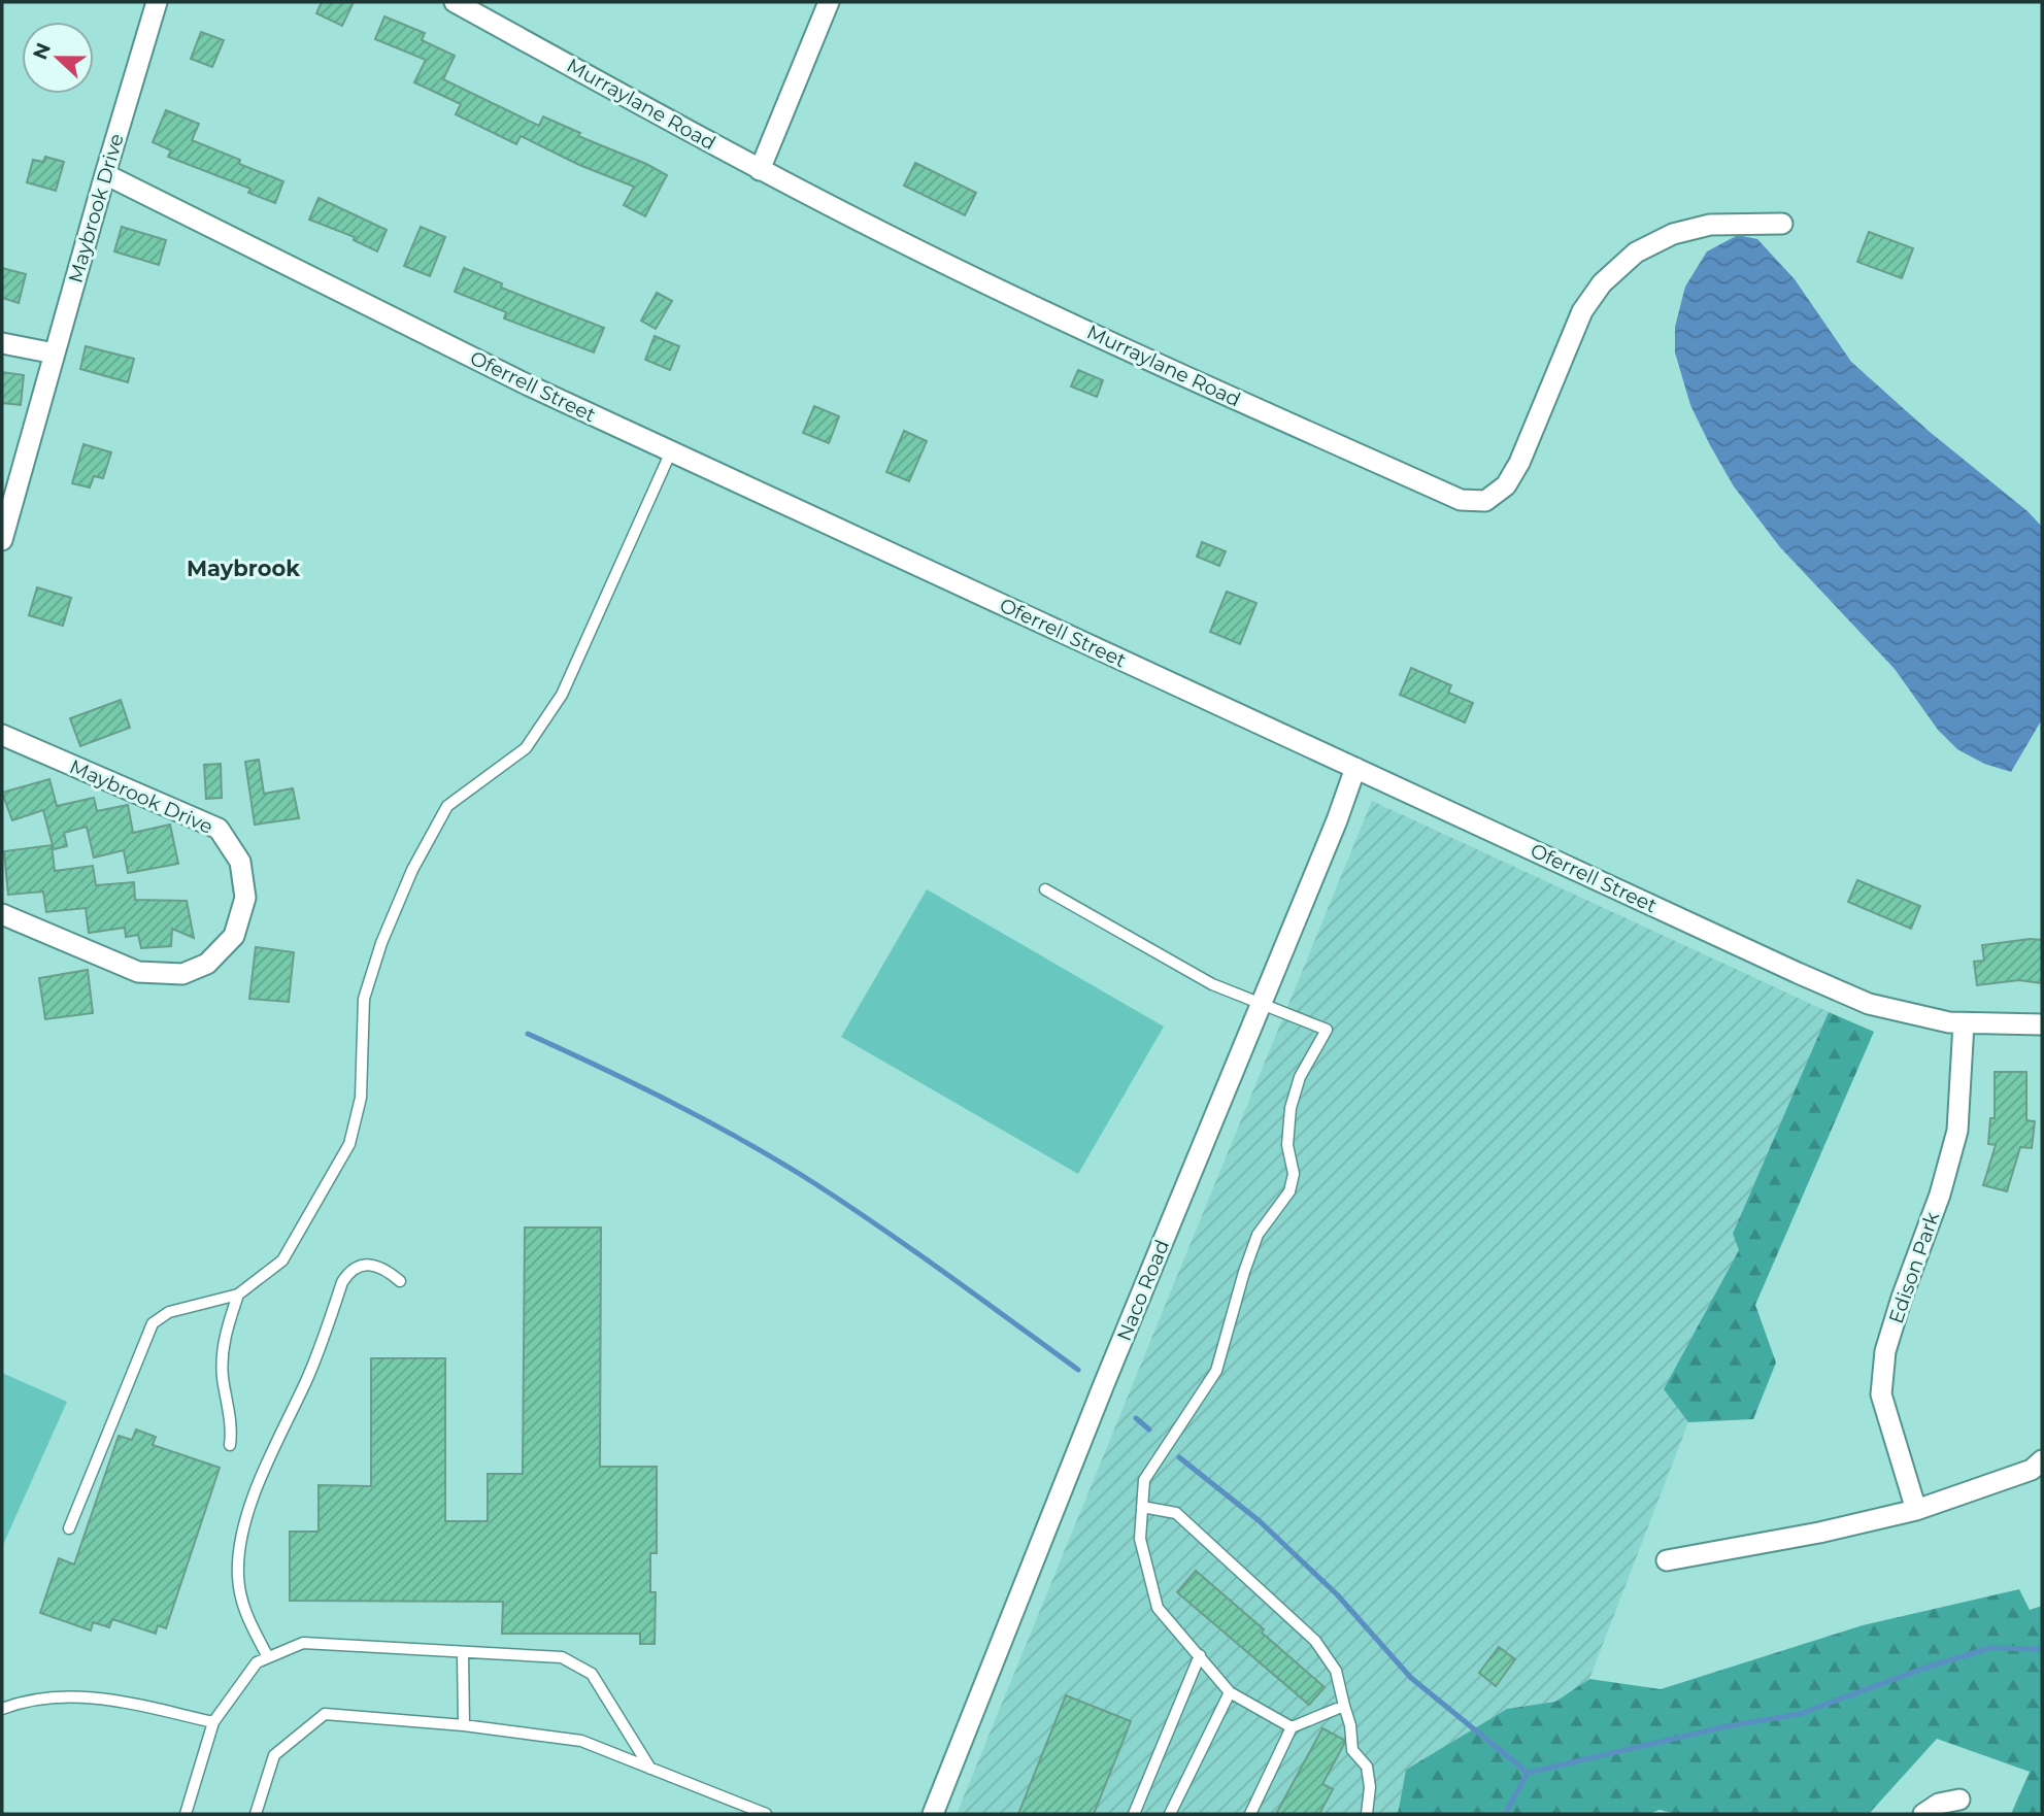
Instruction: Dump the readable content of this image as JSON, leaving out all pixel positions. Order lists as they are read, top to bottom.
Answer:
{
  "streets": {
    "street": [
      "Murraylane Road",
      "Maybrook Drive",
      "Oferrell Street",
      "Edison Park",
      "Naco Road"
    ]
  },
  "crossings": [
    ["Maybrook Drive", "Oferrell Street"],
    ["Oferrell Street", "Edison Park"],
    ["Oferrell Street", "Naco Road"]
  ],
  "districts": ["Maybrook"],
  "north": "left"
}
